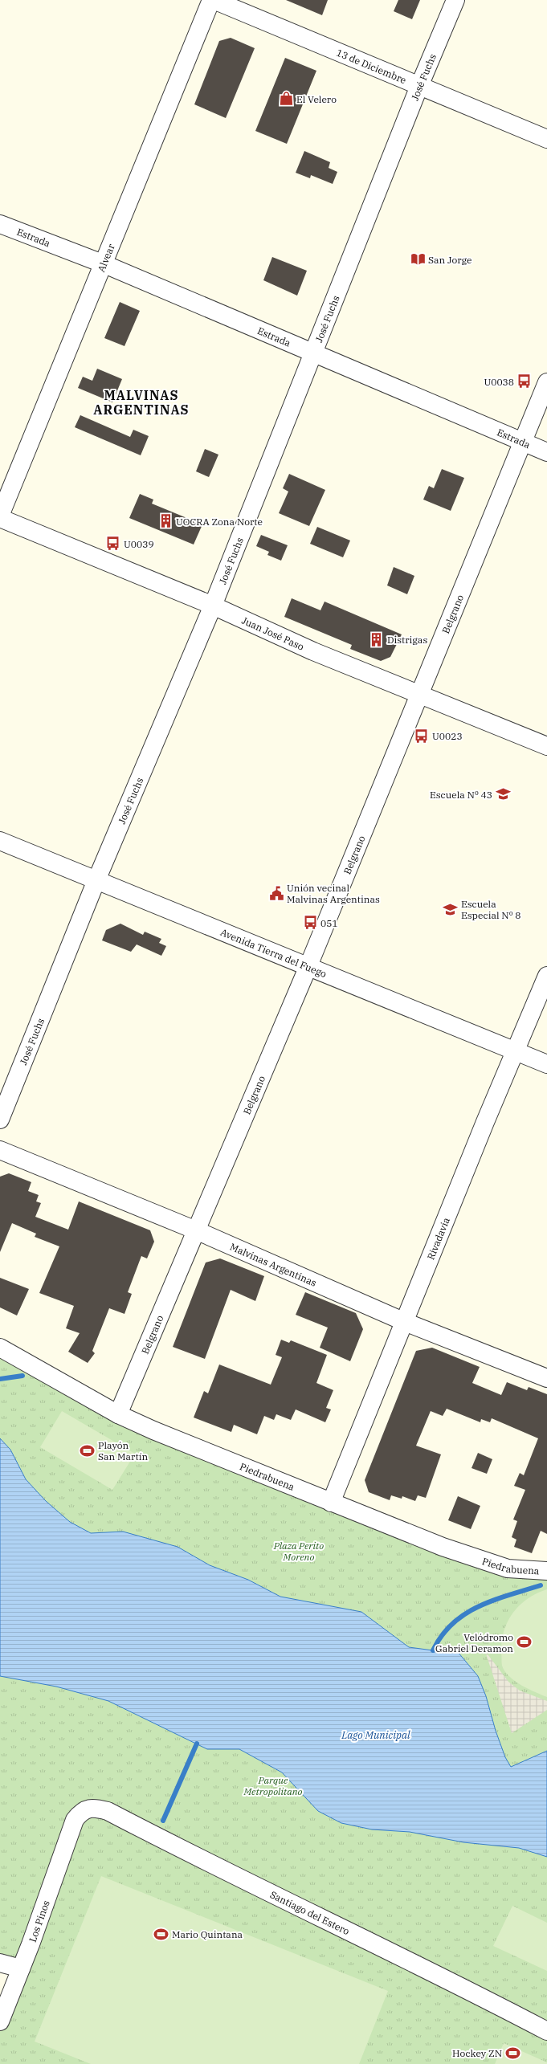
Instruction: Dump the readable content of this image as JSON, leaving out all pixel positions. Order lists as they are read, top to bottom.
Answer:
{
  "streets": {
    "street": [
      "13 de Diciembre",
      "José Fuchs",
      "Estrada",
      "Alvear",
      "Belgrano",
      "Juan José Paso",
      "Avenida Tierra del Fuego",
      "Rivadavia",
      "Malvinas Argentinas",
      "Piedrabuena",
      "Santiago del Estero",
      "Los Pinos"
    ]
  },
  "crossings": [
    ["13 de Diciembre", "José Fuchs"],
    ["13 de Diciembre", "Alvear"],
    ["José Fuchs", "Estrada"],
    ["José Fuchs", "Juan José Paso"],
    ["José Fuchs", "Avenida Tierra del Fuego"],
    ["Estrada", "Alvear"],
    ["Estrada", "Belgrano"],
    ["Alvear", "Juan José Paso"],
    ["Belgrano", "Juan José Paso"],
    ["Belgrano", "Avenida Tierra del Fuego"],
    ["Belgrano", "Malvinas Argentinas"],
    ["Belgrano", "Piedrabuena"],
    ["Avenida Tierra del Fuego", "Rivadavia"],
    ["Rivadavia", "Malvinas Argentinas"],
    ["Rivadavia", "Piedrabuena"],
    ["Santiago del Estero", "Los Pinos"]
  ],
  "districts": ["MALVINAS ARGENTINAS"],
  "water": ["Lago Municipal"],
  "parks": ["Plaza Perito Moreno", "Parque Metropolitano"],
  "places": {
    "shop": ["El Velero"],
    "library": ["San Jorge"],
    "bus stop": [
      "U0038",
      "U0039",
      "U0023",
      "051"
    ],
    "building": ["UOCRA Zona Norte", "Distrigas"],
    "school or university": ["Escuela Nº 43", "Escuela Especial Nº 8"],
    "public building": ["Unión vecinal Malvinas Argentinas"],
    "sports": [
      "Playón San Martín",
      "Velódromo Gabriel Deramon",
      "Mario Quintana",
      "Hockey ZN"
    ]
  }
}
